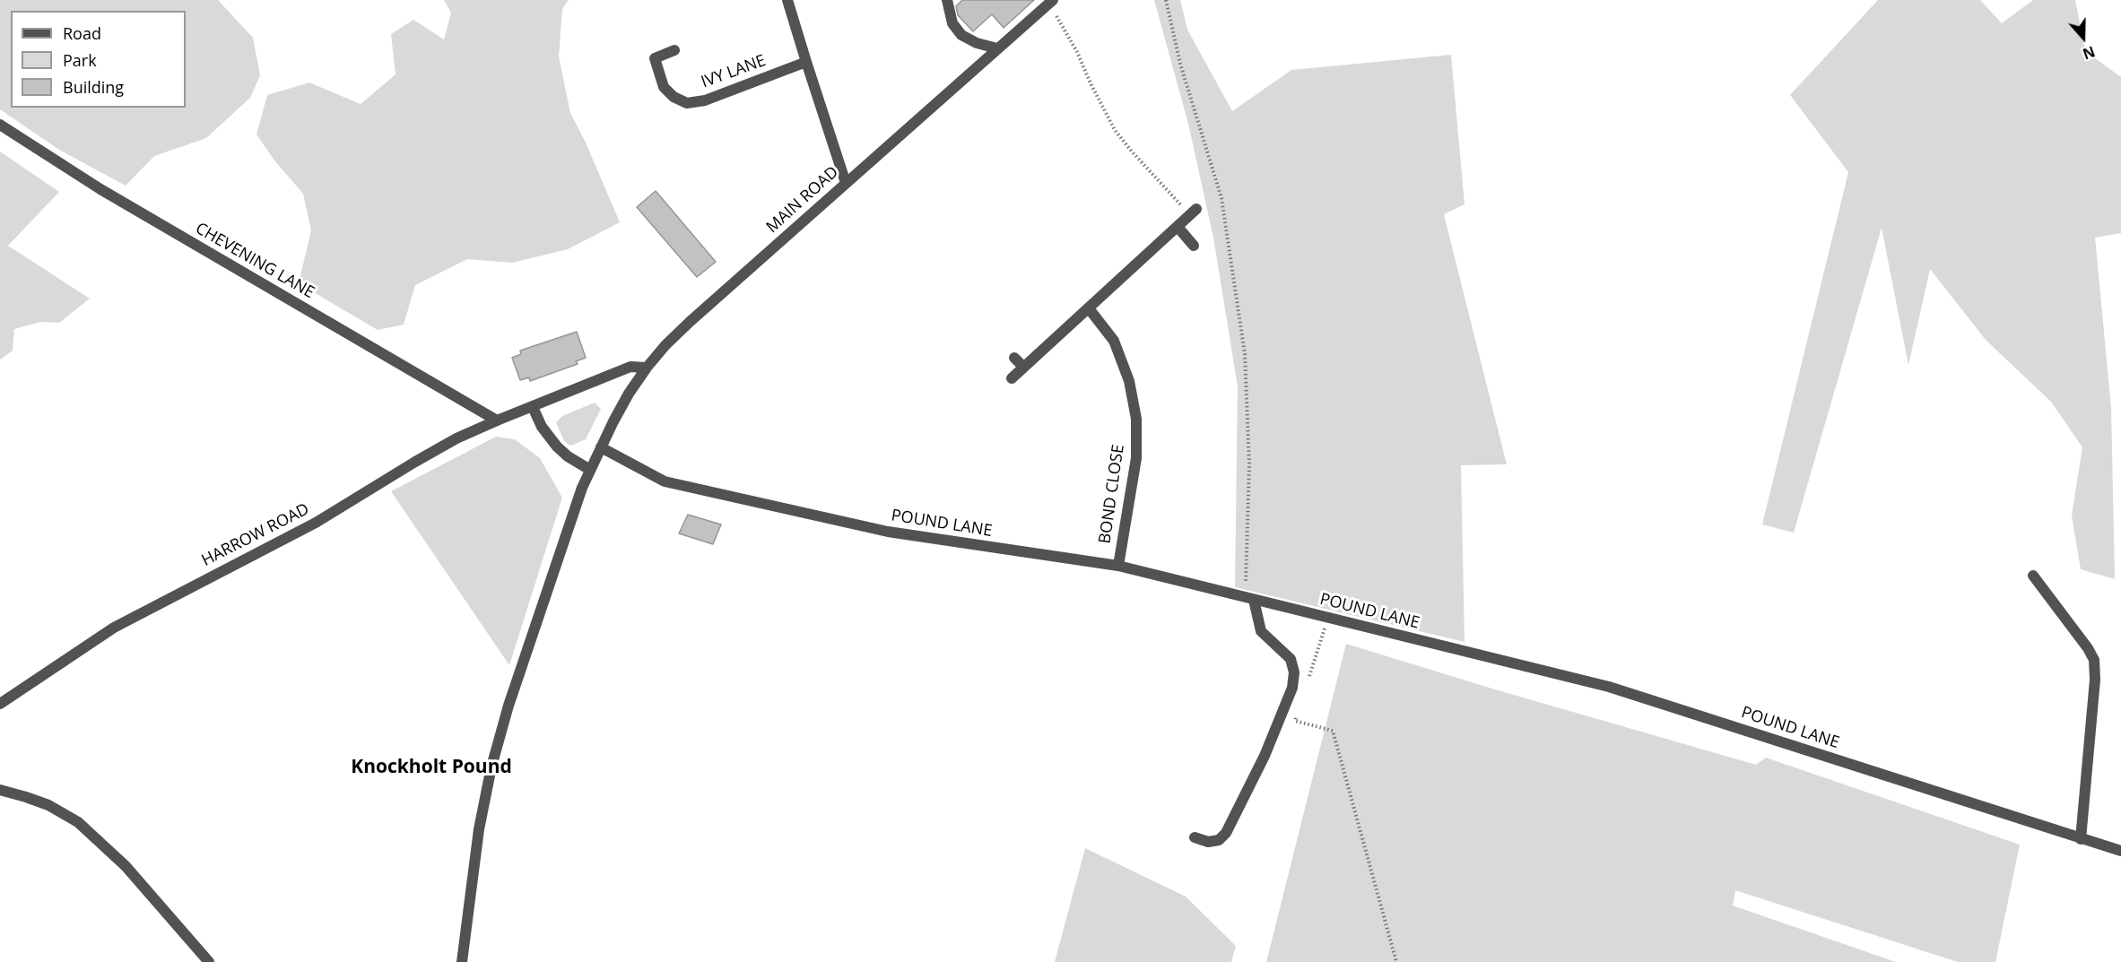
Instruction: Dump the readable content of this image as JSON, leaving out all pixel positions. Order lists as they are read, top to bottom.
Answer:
{
  "streets": {
    "street": [
      "IVY LANE",
      "MAIN ROAD",
      "CHEVENING LANE",
      "BOND CLOSE",
      "POUND LANE",
      "HARROW ROAD"
    ]
  },
  "crossings": [
    ["MAIN ROAD", "POUND LANE"],
    ["MAIN ROAD", "HARROW ROAD"],
    ["CHEVENING LANE", "HARROW ROAD"],
    ["BOND CLOSE", "POUND LANE"]
  ],
  "districts": ["Knockholt Pound"],
  "legend": ["Road", "Park", "Building"],
  "north": "bottom"
}
